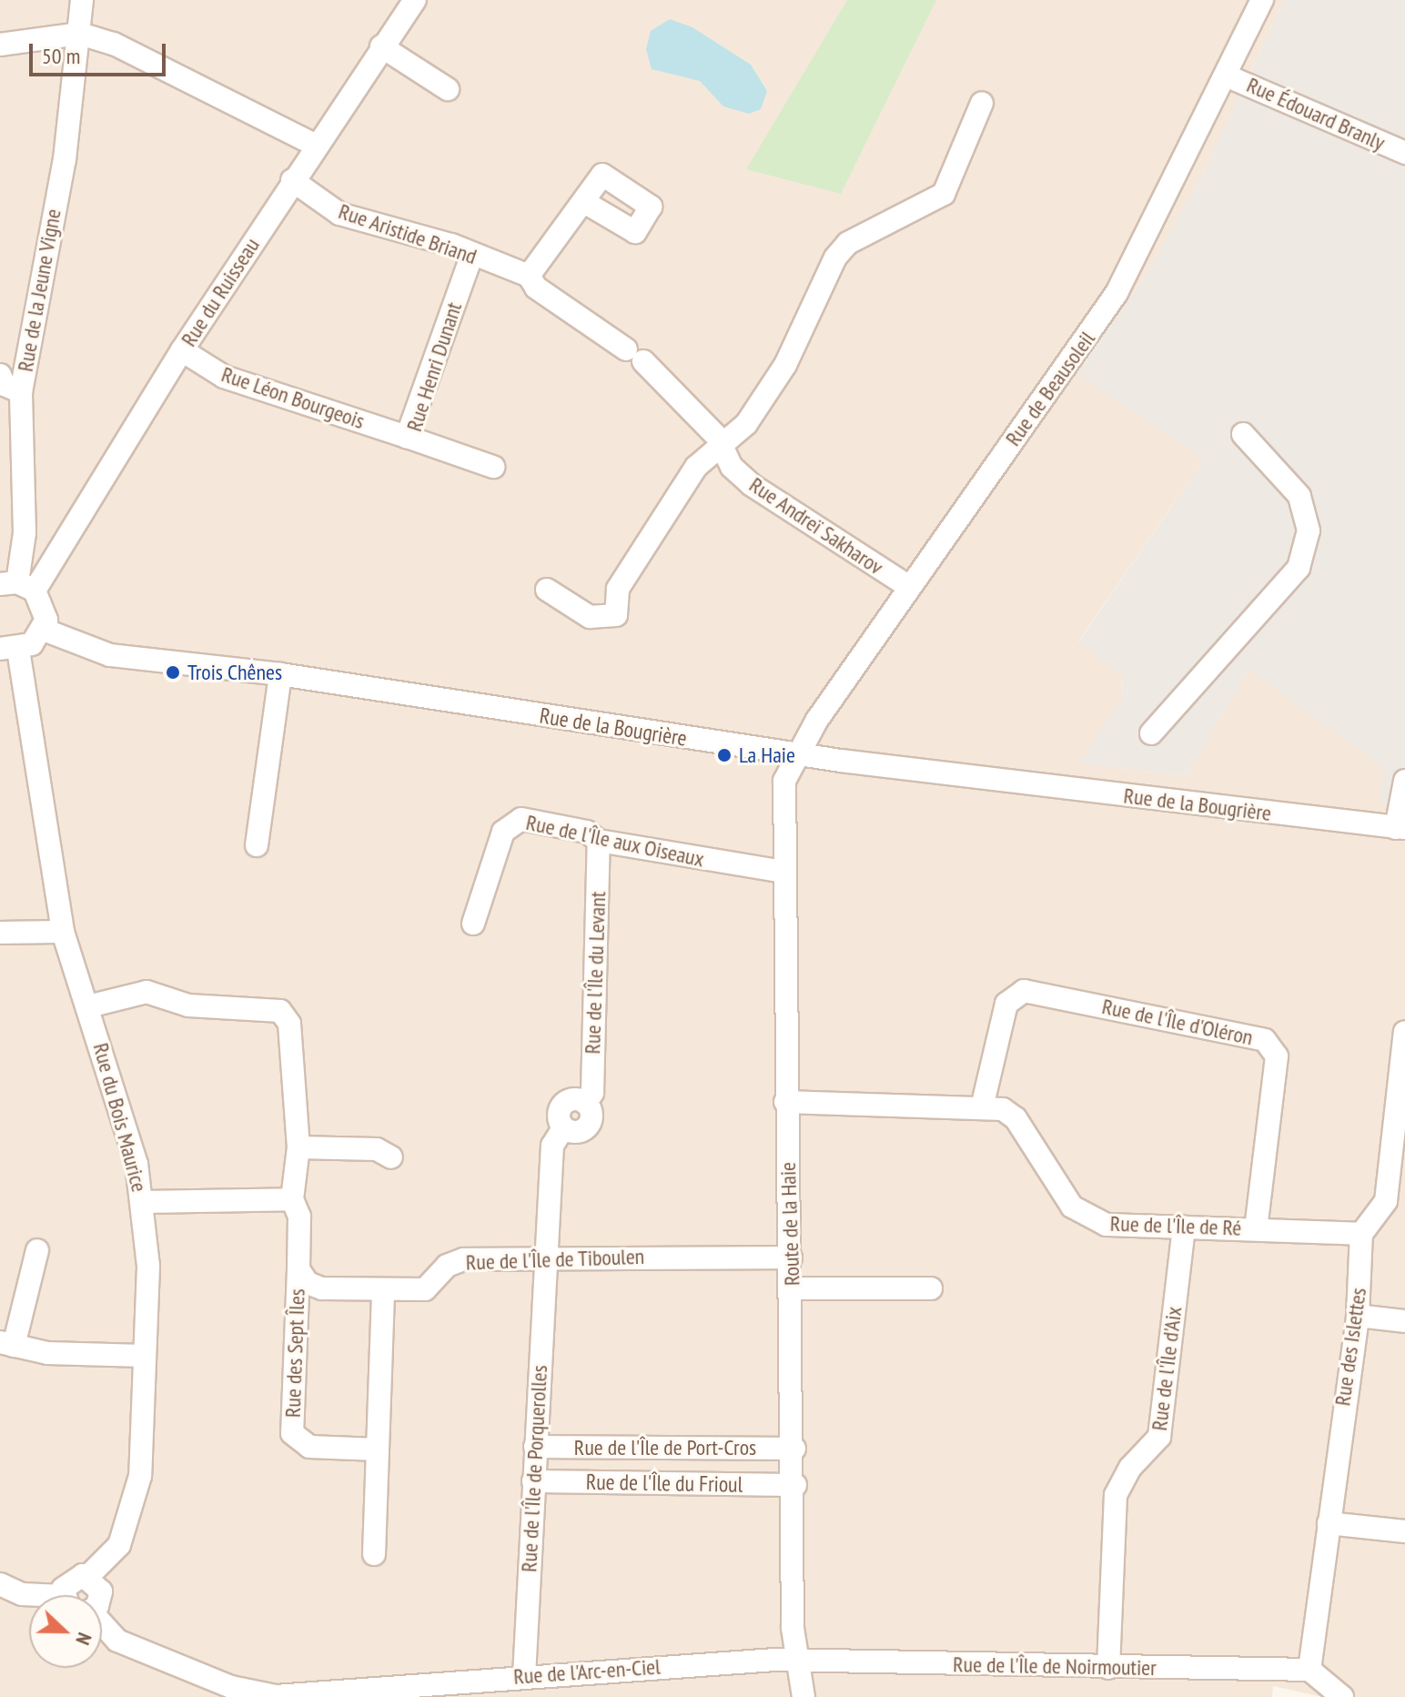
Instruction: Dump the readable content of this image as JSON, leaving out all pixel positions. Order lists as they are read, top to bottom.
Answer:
{
  "streets": {
    "street": [
      "Rue Édouard Branly",
      "Rue Aristide Briand",
      "Rue de la Jeune Vigne",
      "Rue du Ruisseau",
      "Rue Henri Dunant",
      "Rue de Beausoleil",
      "Rue Léon Bourgeois",
      "Rue Andreï Sakharov",
      "Rue de la Bougrière",
      "Rue de l'Île aux Oiseaux",
      "Rue de l'Île du Levant",
      "Rue de l'Île d'Oléron",
      "Rue du Bois Maurice",
      "Route de la Haie",
      "Rue de l'Île de Ré",
      "Rue de l'Île de Tiboulen",
      "Rue des Islettes",
      "Rue des Sept Îles",
      "Rue de l'Île d'Aix",
      "Rue de l'Île de Port-Cros",
      "Rue de l'Île de Porquerolles",
      "Rue de l'Île du Frioul",
      "Rue de l'Île de Noirmoutier",
      "Rue de l'Arc-en-Ciel"
    ]
  },
  "crossings": [
    ["Rue Édouard Branly", "Rue de Beausoleil"],
    ["Rue Aristide Briand", "Rue du Ruisseau"],
    ["Rue Aristide Briand", "Rue Henri Dunant"],
    ["Rue Aristide Briand", "Rue Andreï Sakharov"],
    ["Rue de la Jeune Vigne", "Rue du Ruisseau"],
    ["Rue du Ruisseau", "Rue Léon Bourgeois"],
    ["Rue Henri Dunant", "Rue Léon Bourgeois"],
    ["Rue de Beausoleil", "Rue Andreï Sakharov"],
    ["Rue de Beausoleil", "Rue de la Bougrière"],
    ["Rue de Beausoleil", "Route de la Haie"],
    ["Rue de la Bougrière", "Route de la Haie"],
    ["Rue de l'Île aux Oiseaux", "Rue de l'Île du Levant"],
    ["Rue de l'Île aux Oiseaux", "Route de la Haie"],
    ["Rue de l'Île du Levant", "Rue de l'Île de Tiboulen"],
    ["Rue de l'Île du Levant", "Rue de l'Île de Porquerolles"],
    ["Rue de l'Île d'Oléron", "Rue de l'Île de Ré"],
    ["Route de la Haie", "Rue de l'Île de Ré"],
    ["Route de la Haie", "Rue de l'Île de Tiboulen"],
    ["Route de la Haie", "Rue de l'Île de Port-Cros"],
    ["Route de la Haie", "Rue de l'Île du Frioul"],
    ["Route de la Haie", "Rue de l'Île de Noirmoutier"],
    ["Route de la Haie", "Rue de l'Arc-en-Ciel"],
    ["Rue de l'Île de Ré", "Rue des Islettes"],
    ["Rue de l'Île de Ré", "Rue de l'Île d'Aix"],
    ["Rue de l'Île de Tiboulen", "Rue des Sept Îles"],
    ["Rue de l'Île de Tiboulen", "Rue de l'Île de Porquerolles"],
    ["Rue des Islettes", "Rue de l'Île de Noirmoutier"],
    ["Rue de l'Île d'Aix", "Rue de l'Île de Noirmoutier"],
    ["Rue de l'Île de Port-Cros", "Rue de l'Île de Porquerolles"],
    ["Rue de l'Île de Porquerolles", "Rue de l'Île du Frioul"],
    ["Rue de l'Île de Porquerolles", "Rue de l'Arc-en-Ciel"],
    ["Rue de l'Île de Noirmoutier", "Rue de l'Arc-en-Ciel"]
  ],
  "places": ["Trois Chênes", "La Haie"],
  "scale_bar": "50 m",
  "north": "right"
}
